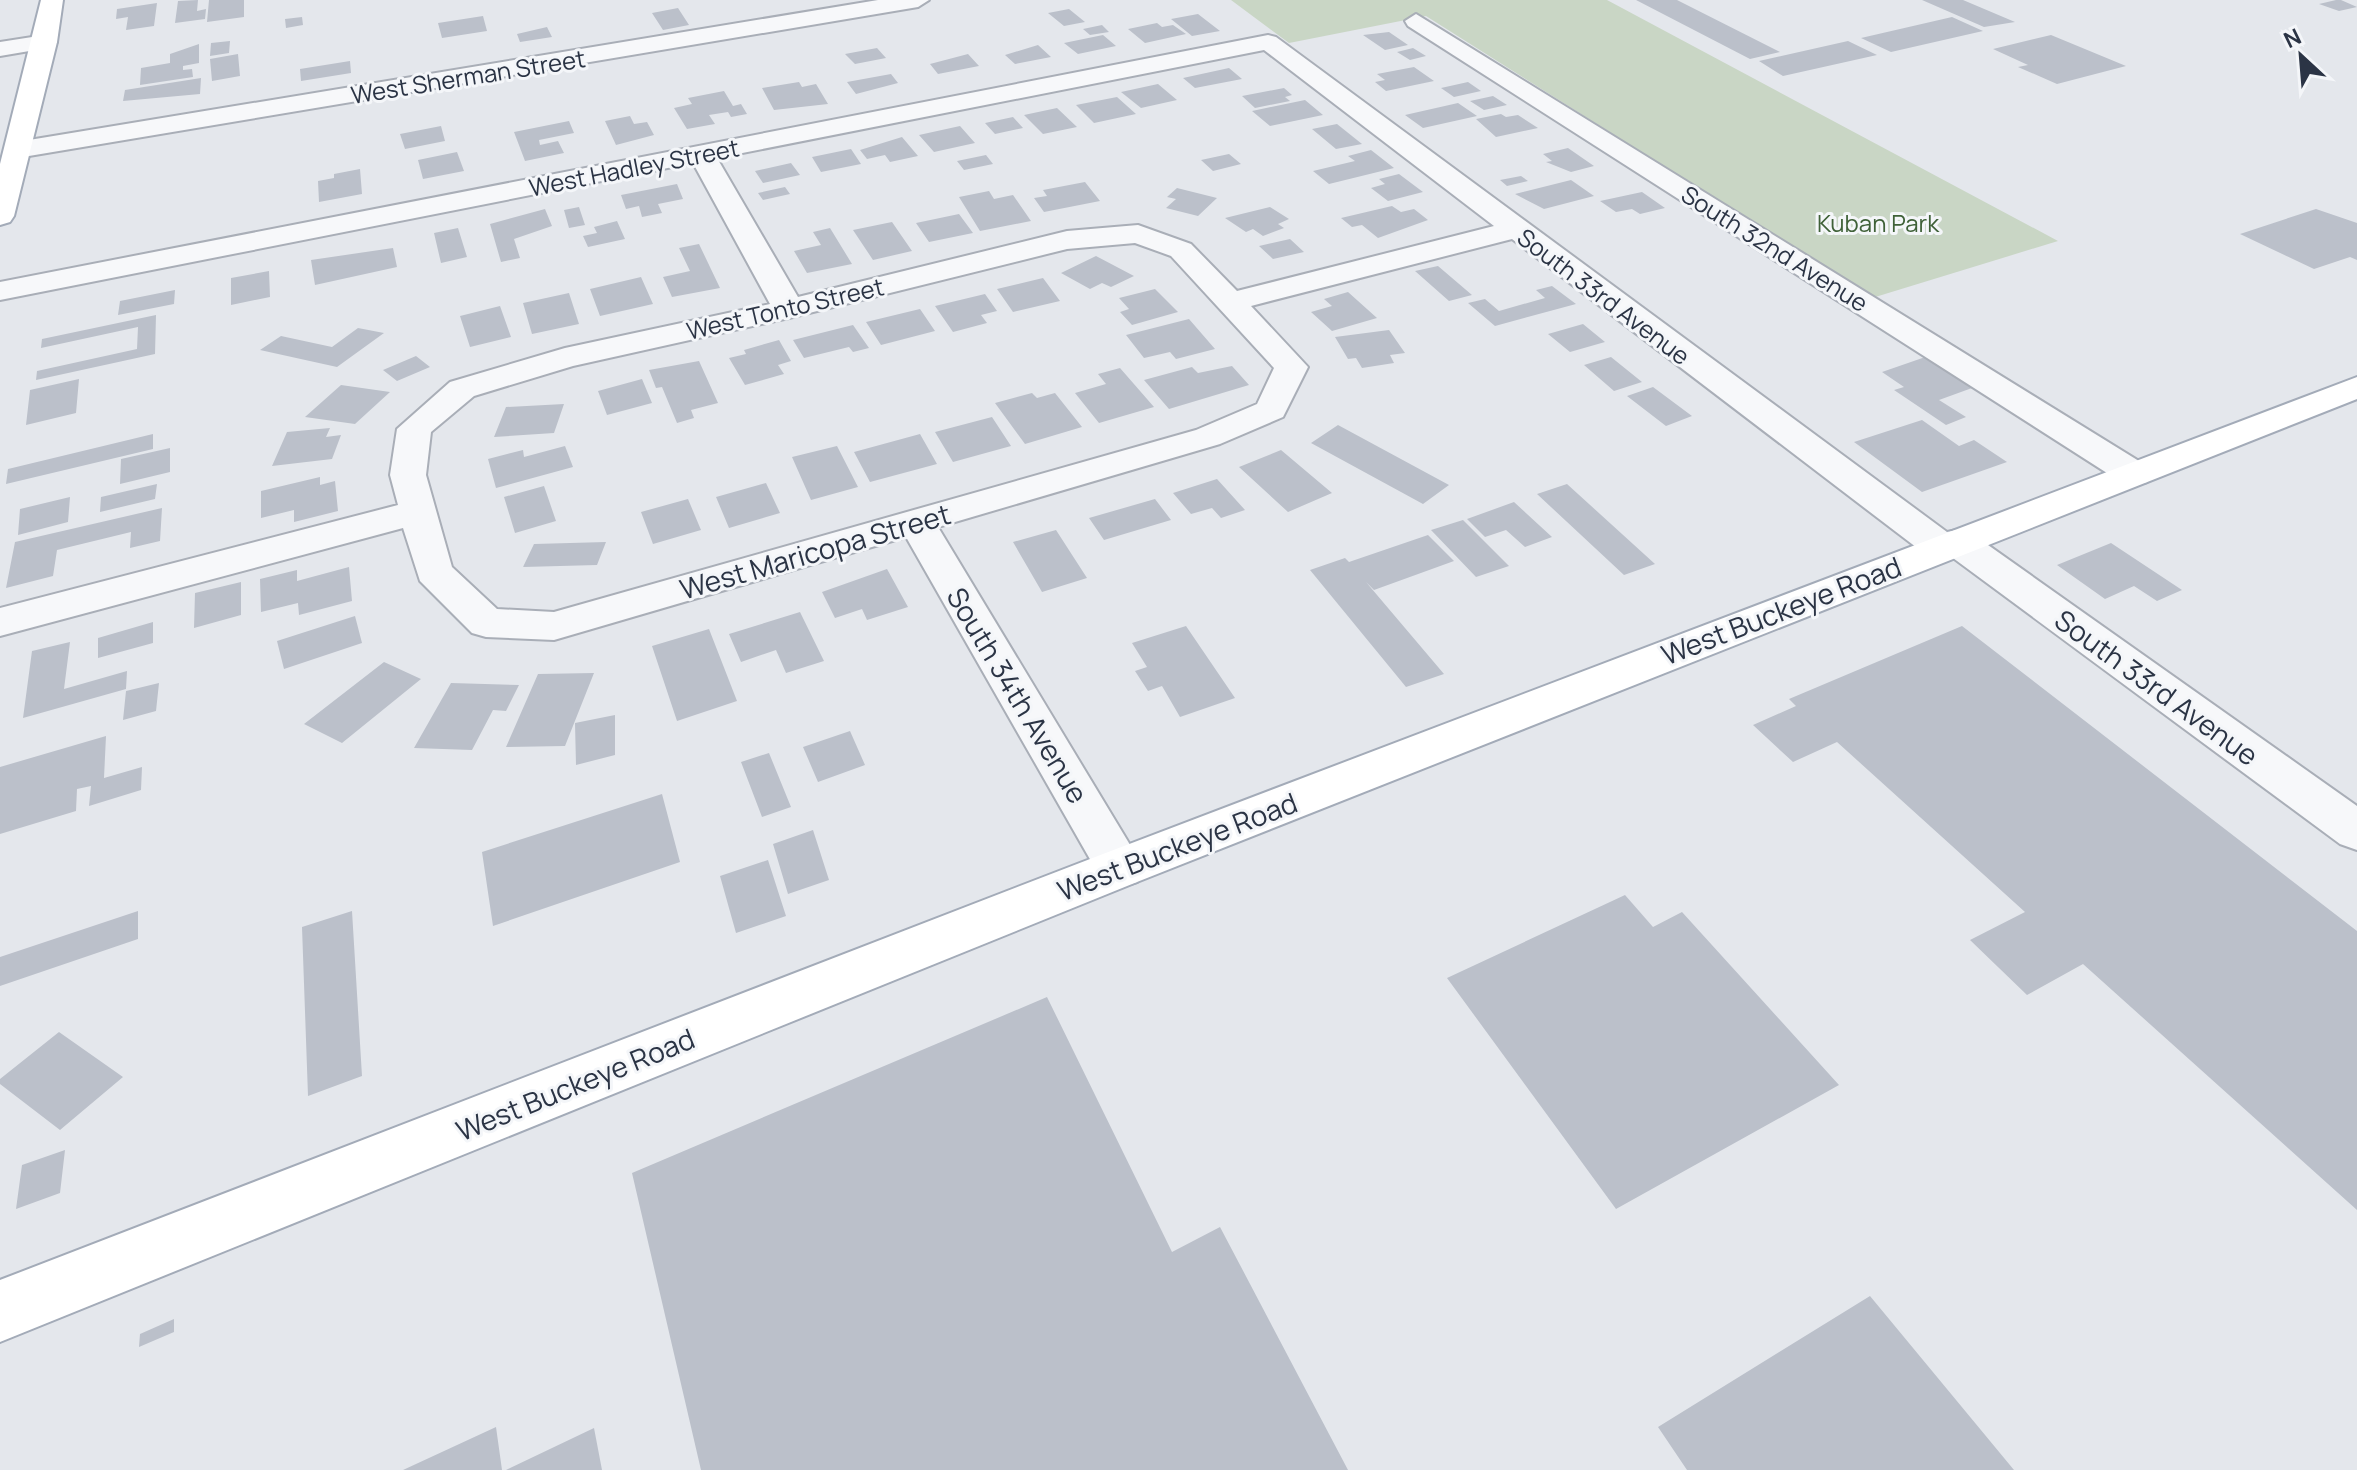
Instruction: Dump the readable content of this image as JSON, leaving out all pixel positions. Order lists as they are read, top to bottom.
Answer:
{
  "streets": {
    "main road": ["West Buckeye Road"],
    "street": [
      "West Sherman Street",
      "West Hadley Street",
      "South 32nd Avenue",
      "South 33rd Avenue",
      "West Tonto Street",
      "West Maricopa Street",
      "South 34th Avenue"
    ]
  },
  "crossings": [
    ["West Hadley Street", "South 33rd Avenue"],
    ["South 32nd Avenue", "West Buckeye Road"],
    ["South 33rd Avenue", "West Buckeye Road"],
    ["West Tonto Street", "West Maricopa Street"],
    ["West Maricopa Street", "South 34th Avenue"],
    ["West Buckeye Road", "South 34th Avenue"]
  ],
  "parks": ["Kuban Park"],
  "north": "top left"
}
